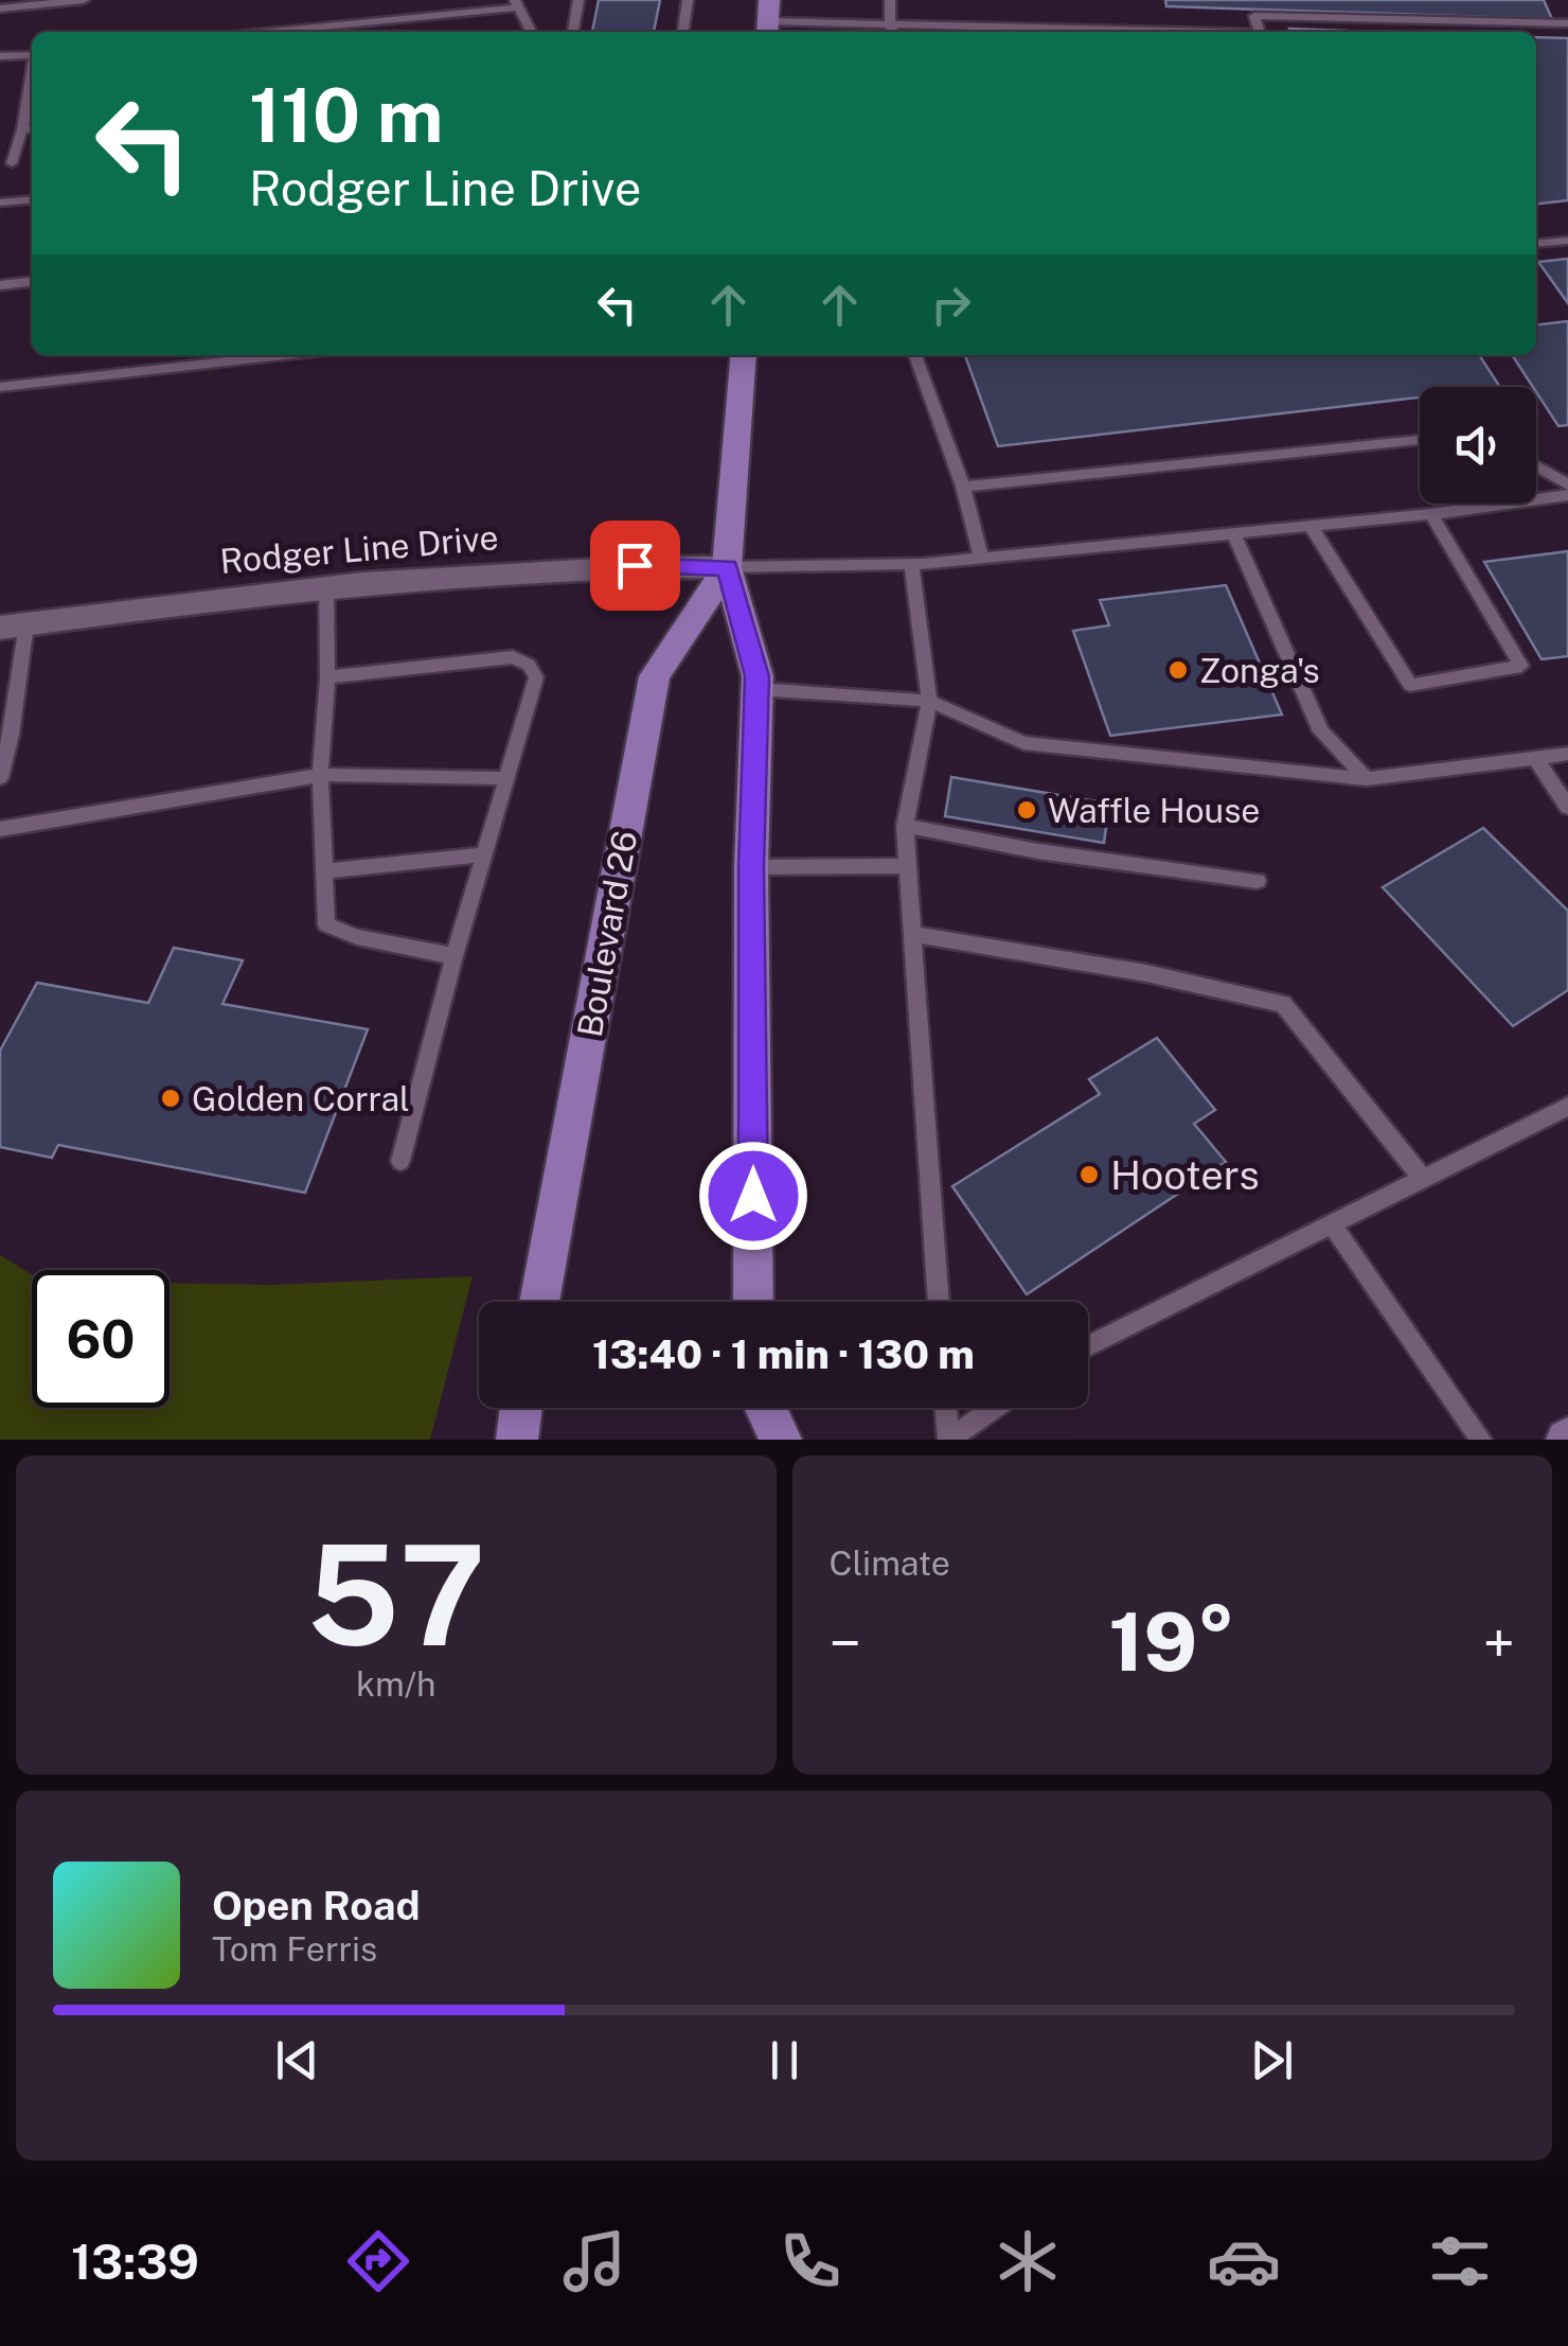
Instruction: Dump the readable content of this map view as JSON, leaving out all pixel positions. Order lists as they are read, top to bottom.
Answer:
{
  "streets": {
    "main road": ["Boulevard 26"],
    "street": ["Rodger Line Drive"]
  },
  "crossings": [
    ["Rodger Line Drive", "Boulevard 26"]
  ],
  "places": [
    "Zonga's",
    "Waffle House",
    "Golden Corral",
    "Hooters"
  ],
  "page": {
    "turn": ["110 m", "Rodger Line Drive"],
    "limit": "60",
    "trip": "13:40 · 1 min · 130 m",
    "tile": [
      ["57", "km/h"],
      "Climate"
    ],
    "heat": ["−", "19°", "+"],
    "song": ["Open Road", "Tom Ferris"],
    "tabs": "13:39"
  }
}
